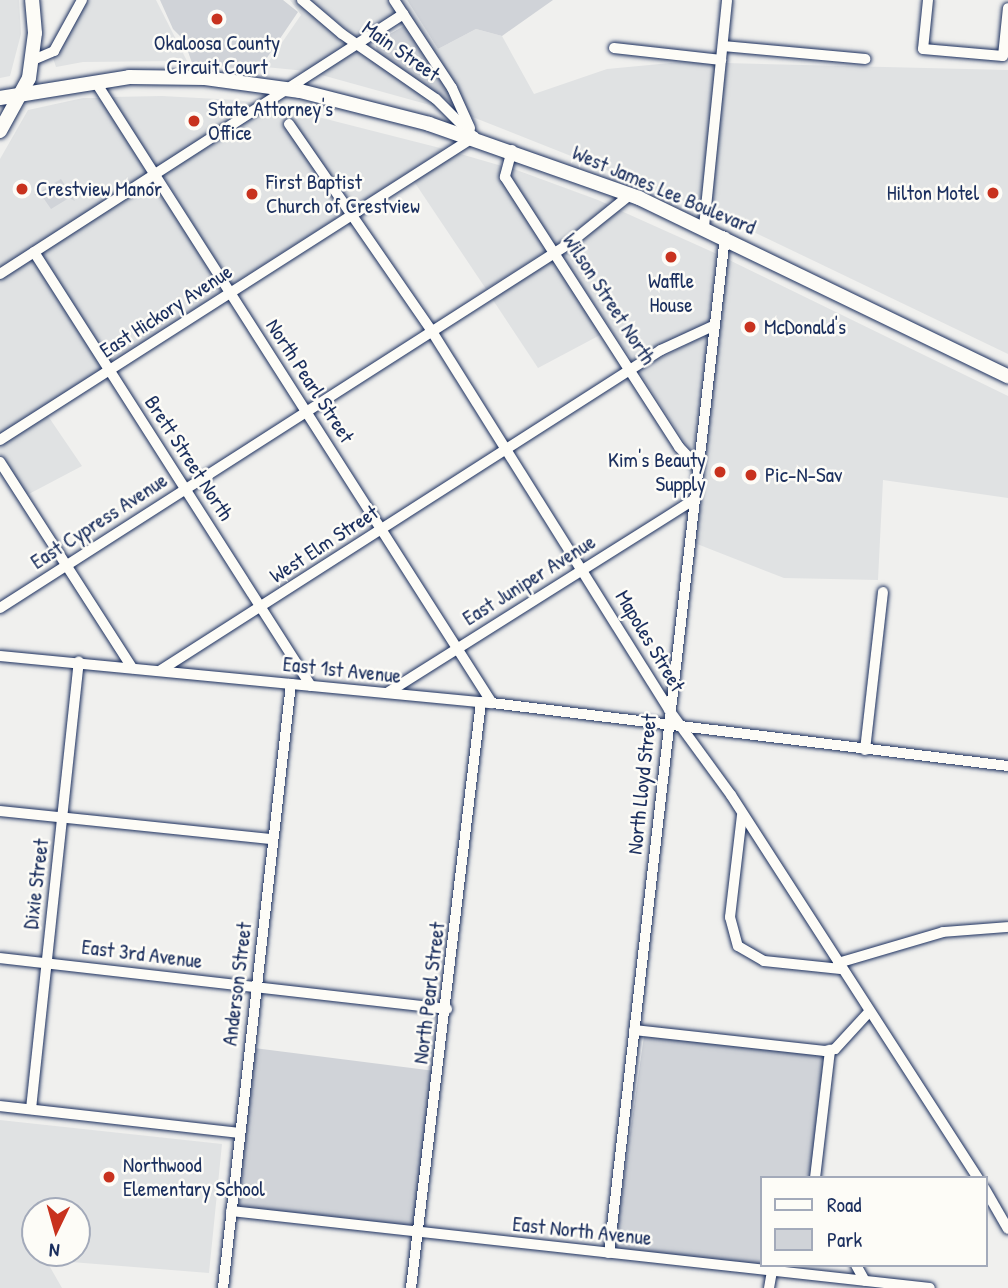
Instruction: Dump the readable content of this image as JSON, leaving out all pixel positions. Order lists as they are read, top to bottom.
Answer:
{
  "streets": {
    "main road": ["West James Lee Boulevard"],
    "street": [
      "Main Street",
      "Wilson Street North",
      "East Hickory Avenue",
      "North Pearl Street",
      "Brett Street North",
      "East Cypress Avenue",
      "West Elm Street",
      "East Juniper Avenue",
      "Mapoles Street",
      "East 1st Avenue",
      "North Lloyd Street",
      "Dixie Street",
      "East 3rd Avenue",
      "Anderson Street",
      "East North Avenue"
    ]
  },
  "crossings": [
    ["Main Street", "West James Lee Boulevard"],
    ["Main Street", "East Hickory Avenue"],
    ["West James Lee Boulevard", "Wilson Street North"],
    ["West James Lee Boulevard", "East Hickory Avenue"],
    ["West James Lee Boulevard", "North Pearl Street"],
    ["West James Lee Boulevard", "East Cypress Avenue"],
    ["West James Lee Boulevard", "North Lloyd Street"],
    ["Wilson Street North", "East Cypress Avenue"],
    ["Wilson Street North", "West Elm Street"],
    ["Wilson Street North", "North Lloyd Street"],
    ["East Hickory Avenue", "North Pearl Street"],
    ["East Hickory Avenue", "Brett Street North"],
    ["East Hickory Avenue", "Mapoles Street"],
    ["North Pearl Street", "East Cypress Avenue"],
    ["North Pearl Street", "West Elm Street"],
    ["North Pearl Street", "East Juniper Avenue"],
    ["North Pearl Street", "East 1st Avenue"],
    ["North Pearl Street", "East 3rd Avenue"],
    ["North Pearl Street", "East North Avenue"],
    ["Brett Street North", "East Cypress Avenue"],
    ["Brett Street North", "West Elm Street"],
    ["Brett Street North", "East 1st Avenue"],
    ["East Cypress Avenue", "Mapoles Street"],
    ["West Elm Street", "Mapoles Street"],
    ["West Elm Street", "East 1st Avenue"],
    ["West Elm Street", "North Lloyd Street"],
    ["East Juniper Avenue", "Mapoles Street"],
    ["East Juniper Avenue", "East 1st Avenue"],
    ["East Juniper Avenue", "North Lloyd Street"],
    ["Mapoles Street", "East 1st Avenue"],
    ["Mapoles Street", "North Lloyd Street"],
    ["East 1st Avenue", "North Lloyd Street"],
    ["East 1st Avenue", "Dixie Street"],
    ["East 1st Avenue", "Anderson Street"],
    ["North Lloyd Street", "East North Avenue"],
    ["Dixie Street", "East 3rd Avenue"],
    ["East 3rd Avenue", "Anderson Street"],
    ["Anderson Street", "East North Avenue"]
  ],
  "places": [
    "Okaloosa County Circuit Court",
    "State Attorney's Office",
    "Crestview Manor",
    "Hilton Motel",
    "First Baptist Church of Crestview",
    "Waffle House",
    "McDonald's",
    "Kim's Beauty Supply",
    "Pic-N-Sav",
    "Northwood Elementary School"
  ],
  "legend": ["Road", "Park"],
  "north": "bottom"
}
